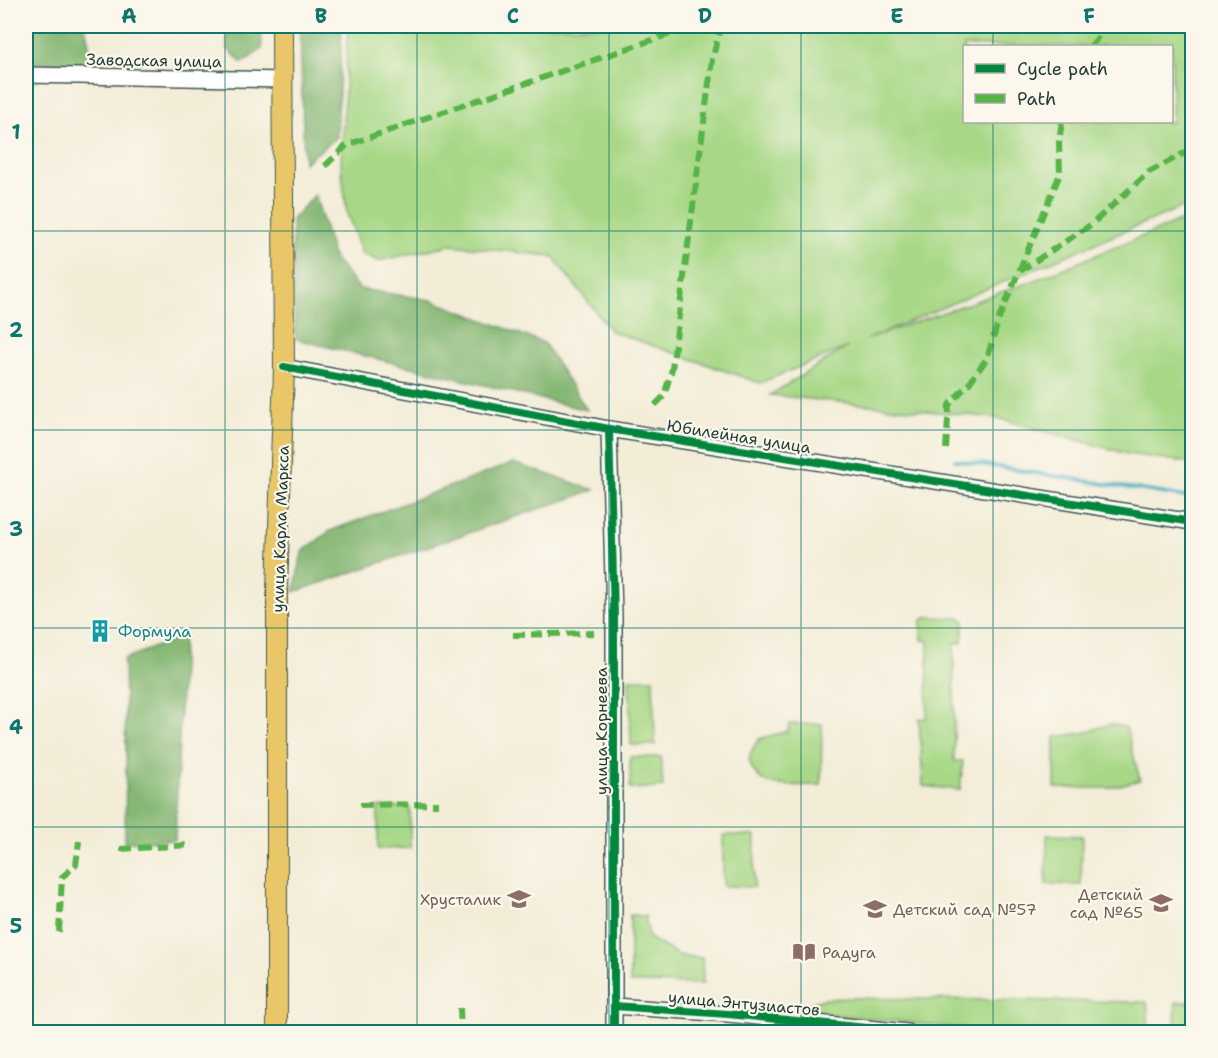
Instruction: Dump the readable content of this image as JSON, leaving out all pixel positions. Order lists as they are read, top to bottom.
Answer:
{
  "streets": {
    "main road": ["улица Карла Маркса"],
    "street": [
      "Заводская улица",
      "Юбилейная улица",
      "улица Корнеева",
      "улица Энтузиастов"
    ]
  },
  "crossings": [
    ["Заводская улица", "улица Карла Маркса"],
    ["Юбилейная улица", "улица Карла Маркса"],
    ["Юбилейная улица", "улица Корнеева"],
    ["улица Корнеева", "улица Энтузиастов"]
  ],
  "places": {
    "building": ["Формула"],
    "school or university": ["Хрусталик", "Детский сад №65", "Детский сад №57"],
    "library": ["Радуга"]
  },
  "legend": ["Cycle path", "Path"],
  "grid": {
    "columns": [
      "A",
      "B",
      "C",
      "D",
      "E",
      "F"
    ],
    "rows": [
      "1",
      "2",
      "3",
      "4",
      "5"
    ]
  }
}
